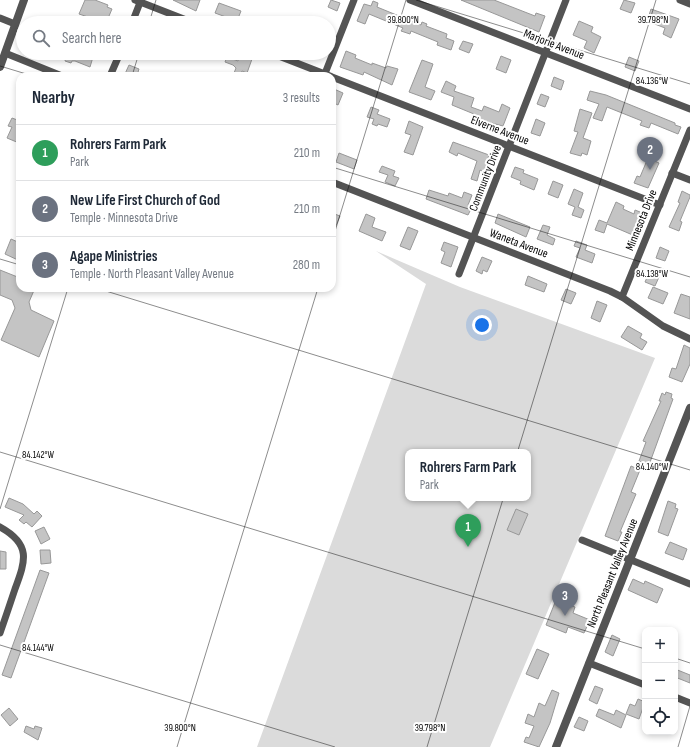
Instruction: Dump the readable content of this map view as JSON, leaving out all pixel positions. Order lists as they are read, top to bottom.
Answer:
{
  "streets": {
    "street": [
      "Marjorie Avenue",
      "Elverne Avenue",
      "Community Drive",
      "Minnesota Drive",
      "Waneta Avenue",
      "North Pleasant Valley Avenue"
    ]
  },
  "crossings": [
    ["Marjorie Avenue", "Community Drive"],
    ["Elverne Avenue", "Community Drive"],
    ["Elverne Avenue", "Minnesota Drive"],
    ["Community Drive", "Waneta Avenue"],
    ["Minnesota Drive", "Waneta Avenue"]
  ],
  "page": {
    "search": "Search here",
    "heading": ["Nearby", "3 results"],
    "list": [
      {
        "mark": "1",
        "name": "Rohrers Farm Park",
        "note": "Park",
        "value": "210 m"
      },
      {
        "mark": "2",
        "name": "New Life First Church of God",
        "note": "Temple · Minnesota Drive",
        "value": "210 m"
      },
      {
        "mark": "3",
        "name": "Agape Ministries",
        "note": "Temple · North Pleasant Valley Avenue",
        "value": "280 m"
      }
    ],
    "pins": ["2", "1", "3"],
    "popup": ["Rohrers Farm Park", "Park"],
    "map_buttons": ["+", "−"]
  },
  "coordinates": [
    "39.800°N",
    "39.798°N",
    "84.136°W",
    "84.138°W",
    "84.142°W",
    "84.140°W",
    "84.144°W"
  ]
}
